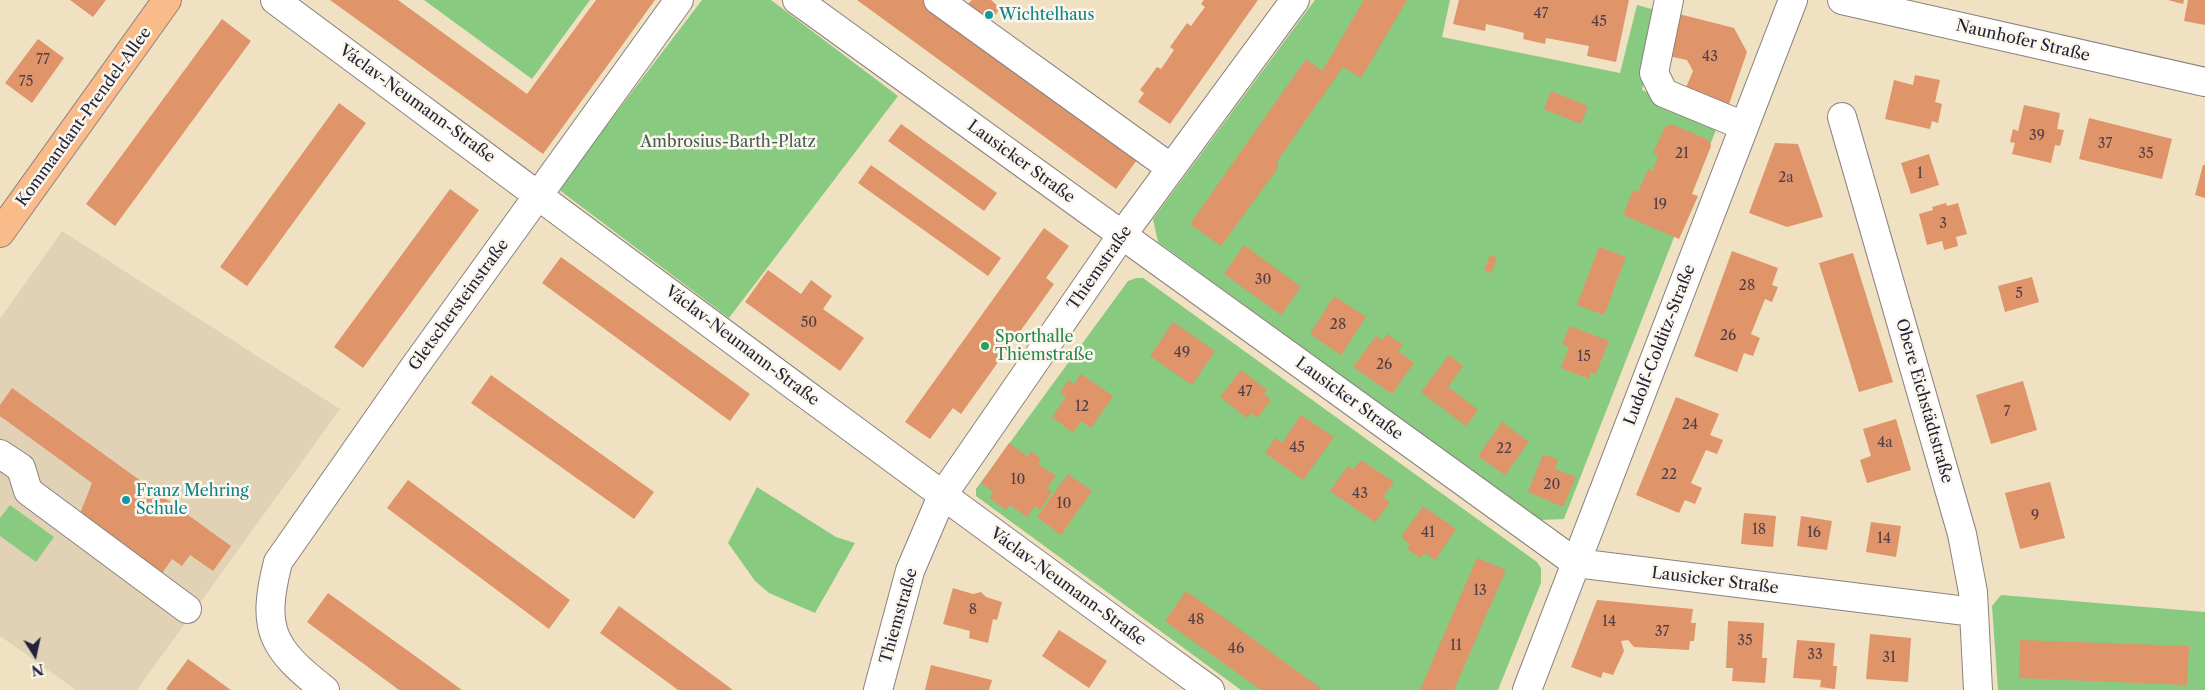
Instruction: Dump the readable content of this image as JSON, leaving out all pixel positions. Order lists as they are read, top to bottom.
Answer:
{
  "streets": {
    "main road": ["Kommandant-Prendel-Allee"],
    "street": [
      "Naunhofer Straße",
      "Václav-Neumann-Straße",
      "Lausicker Straße",
      "Thiemstraße",
      "Gletschersteinstraße",
      "Ludolf-Colditz-Straße",
      "Obere Eichstädtstraße"
    ]
  },
  "crossings": [
    ["Václav-Neumann-Straße", "Thiemstraße"],
    ["Václav-Neumann-Straße", "Gletschersteinstraße"],
    ["Lausicker Straße", "Thiemstraße"],
    ["Lausicker Straße", "Ludolf-Colditz-Straße"],
    ["Lausicker Straße", "Obere Eichstädtstraße"]
  ],
  "parks": ["Ambrosius-Barth-Platz"],
  "places": ["Wichtelhaus", "Sporthalle Thiemstraße", "Franz Mehring Schule"],
  "house_numbers": [
    "47",
    "45",
    "43",
    "77",
    "75",
    "39",
    "37",
    "21",
    "35",
    "1",
    "2a",
    "19",
    "3",
    "30",
    "28",
    "5",
    "50",
    "28",
    "26",
    "49",
    "15",
    "26",
    "47",
    "12",
    "7",
    "24",
    "4a",
    "45",
    "22",
    "22",
    "10",
    "20",
    "43",
    "10",
    "9",
    "18",
    "41",
    "16",
    "14",
    "13",
    "8",
    "48",
    "14",
    "37",
    "35",
    "11",
    "46",
    "33",
    "31"
  ],
  "north": "bottom"
}
